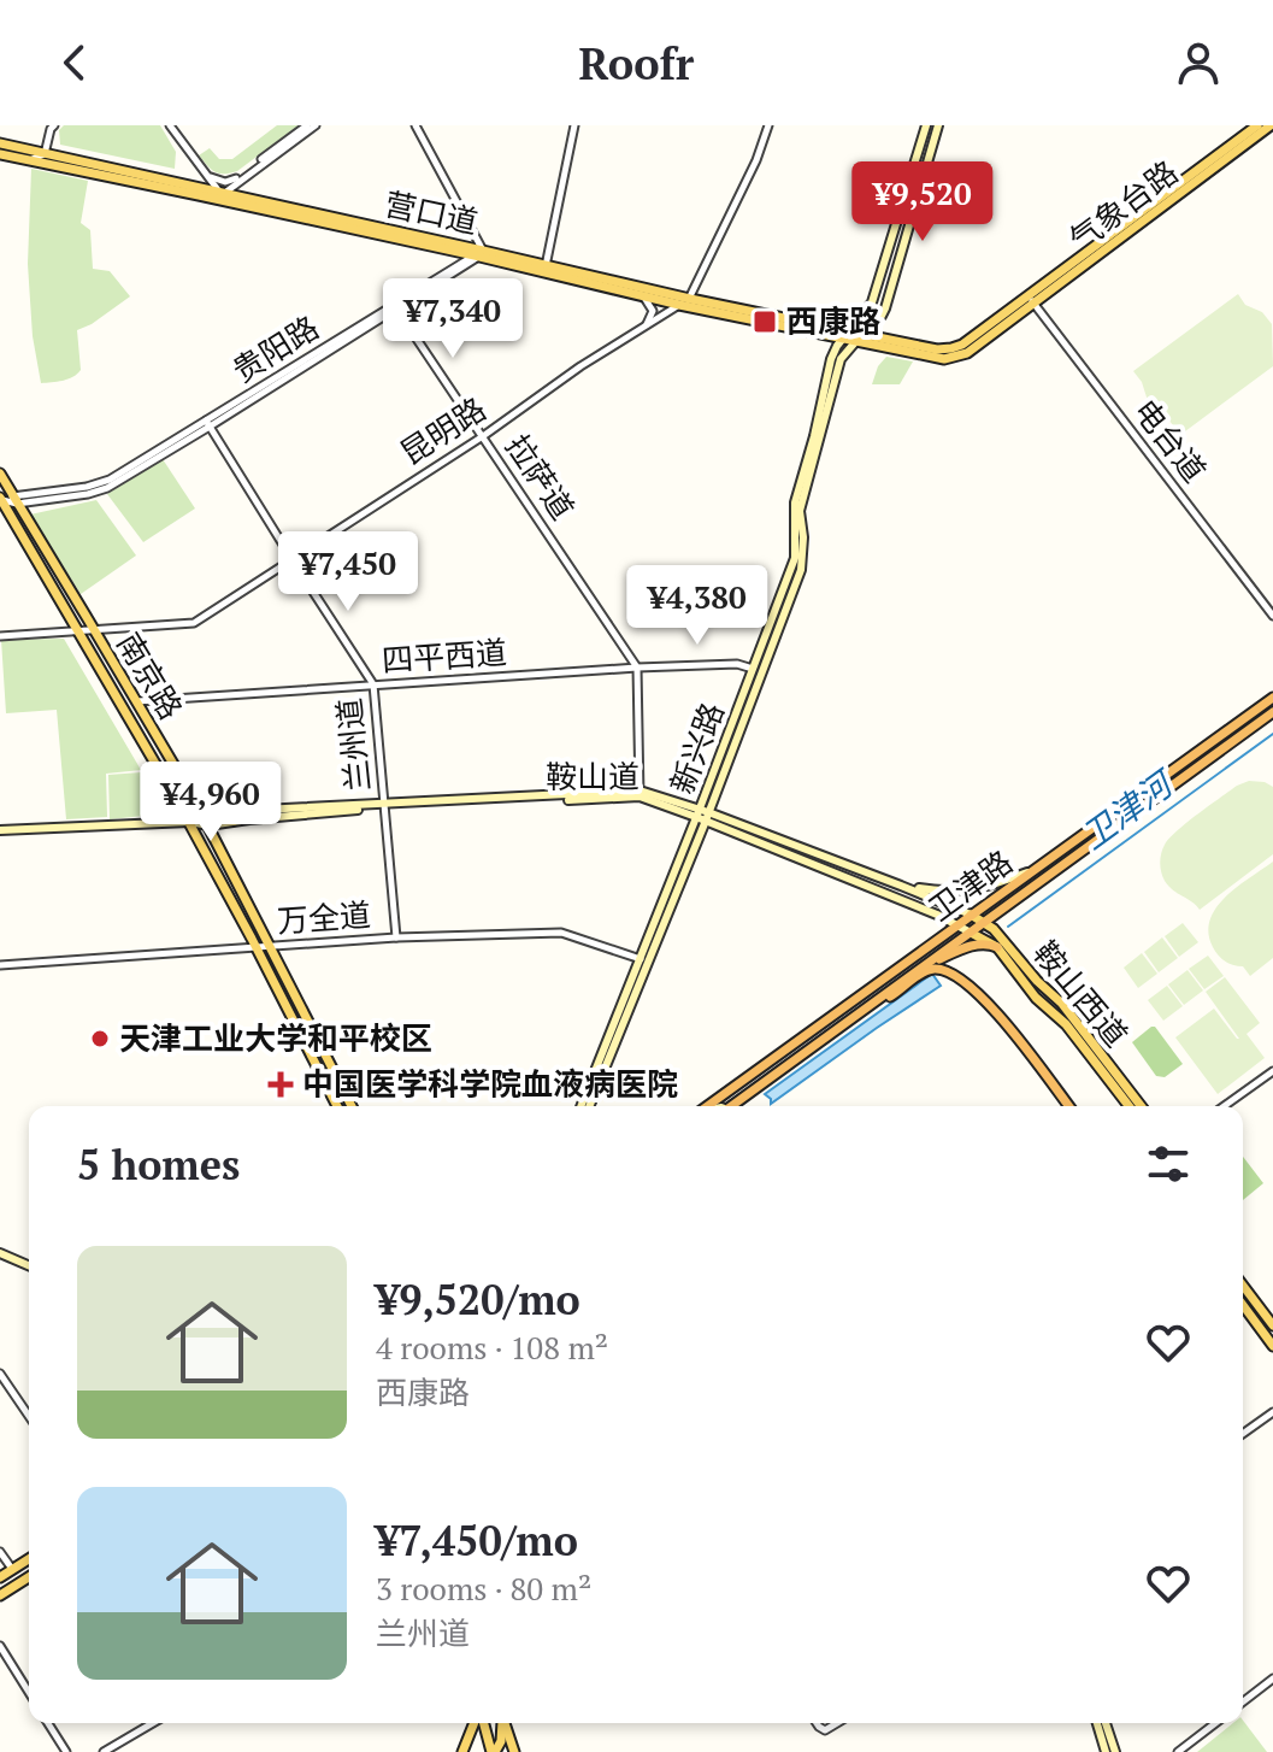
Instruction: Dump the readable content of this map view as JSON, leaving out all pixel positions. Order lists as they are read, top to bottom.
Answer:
{
  "streets": {
    "highway": ["卫津路"],
    "main road": [
      "气象台路",
      "营口道",
      "南京路",
      "新兴路",
      "鞍山道",
      "鞍山西道"
    ],
    "street": [
      "贵阳路",
      "昆明路",
      "电台道",
      "拉萨道",
      "四平西道",
      "兰州道",
      "万全道"
    ]
  },
  "crossings": [
    ["气象台路", "营口道"],
    ["气象台路", "电台道"],
    ["气象台路", "新兴路"],
    ["营口道", "贵阳路"],
    ["营口道", "昆明路"],
    ["营口道", "新兴路"],
    ["贵阳路", "拉萨道"],
    ["贵阳路", "南京路"],
    ["贵阳路", "兰州道"],
    ["昆明路", "拉萨道"],
    ["昆明路", "南京路"],
    ["昆明路", "兰州道"],
    ["拉萨道", "四平西道"],
    ["四平西道", "南京路"],
    ["四平西道", "兰州道"],
    ["四平西道", "新兴路"],
    ["南京路", "鞍山道"],
    ["南京路", "万全道"],
    ["兰州道", "鞍山道"],
    ["兰州道", "万全道"],
    ["新兴路", "鞍山道"],
    ["新兴路", "万全道"],
    ["鞍山道", "卫津路"],
    ["鞍山道", "鞍山西道"],
    ["卫津路", "鞍山西道"]
  ],
  "water": ["卫津河"],
  "places": {
    "transit": ["西康路"],
    "other": ["天津工业大学和平校区"],
    "health": ["中国医学科学院血液病医院"]
  },
  "page": {
    "header": "Roofr",
    "price": [
      "¥9,520",
      "¥7,340",
      "¥7,450",
      "¥4,380",
      "¥4,960"
    ],
    "heading": "5 homes",
    "list": [
      {
        "name": "¥9,520/mo",
        "note": "4 rooms · 108 m² · 西康路"
      },
      {
        "name": "¥7,450/mo",
        "note": "3 rooms · 80 m² · 兰州道"
      }
    ]
  }
}
